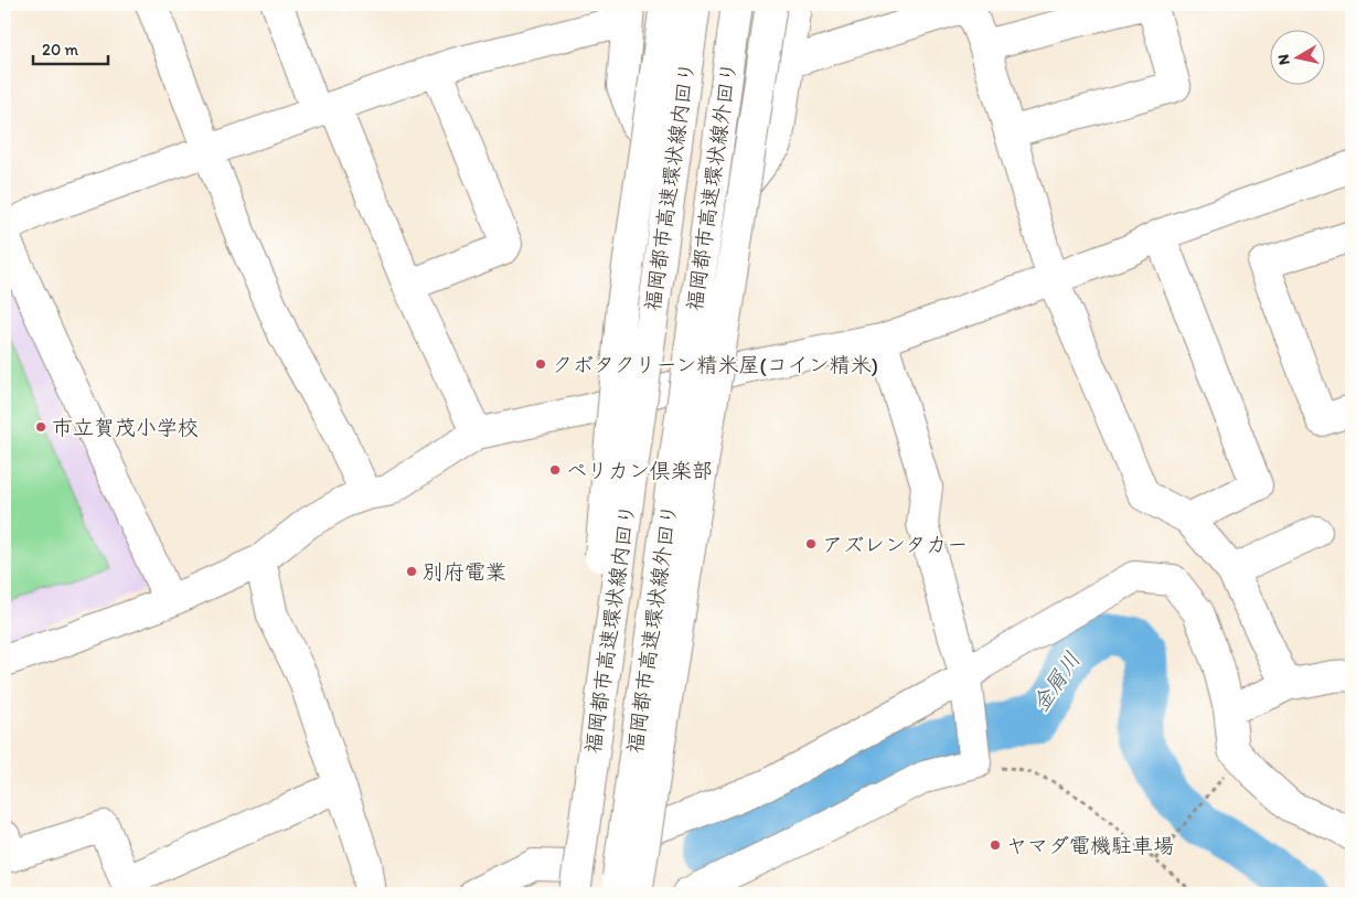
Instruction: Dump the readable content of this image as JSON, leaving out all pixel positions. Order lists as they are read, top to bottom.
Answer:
{
  "streets": {
    "main road": ["福岡都市高速環状線内回り", "福岡都市高速環状線外回り"]
  },
  "water": ["金屑川"],
  "places": [
    "クボタクリーン精米屋(コイン精米)",
    "市立賀茂小学校",
    "ペリカン倶楽部",
    "アズレンタカー",
    "別府電業",
    "ヤマダ電機駐車場"
  ],
  "scale_bar": "20 m",
  "north": "left"
}
